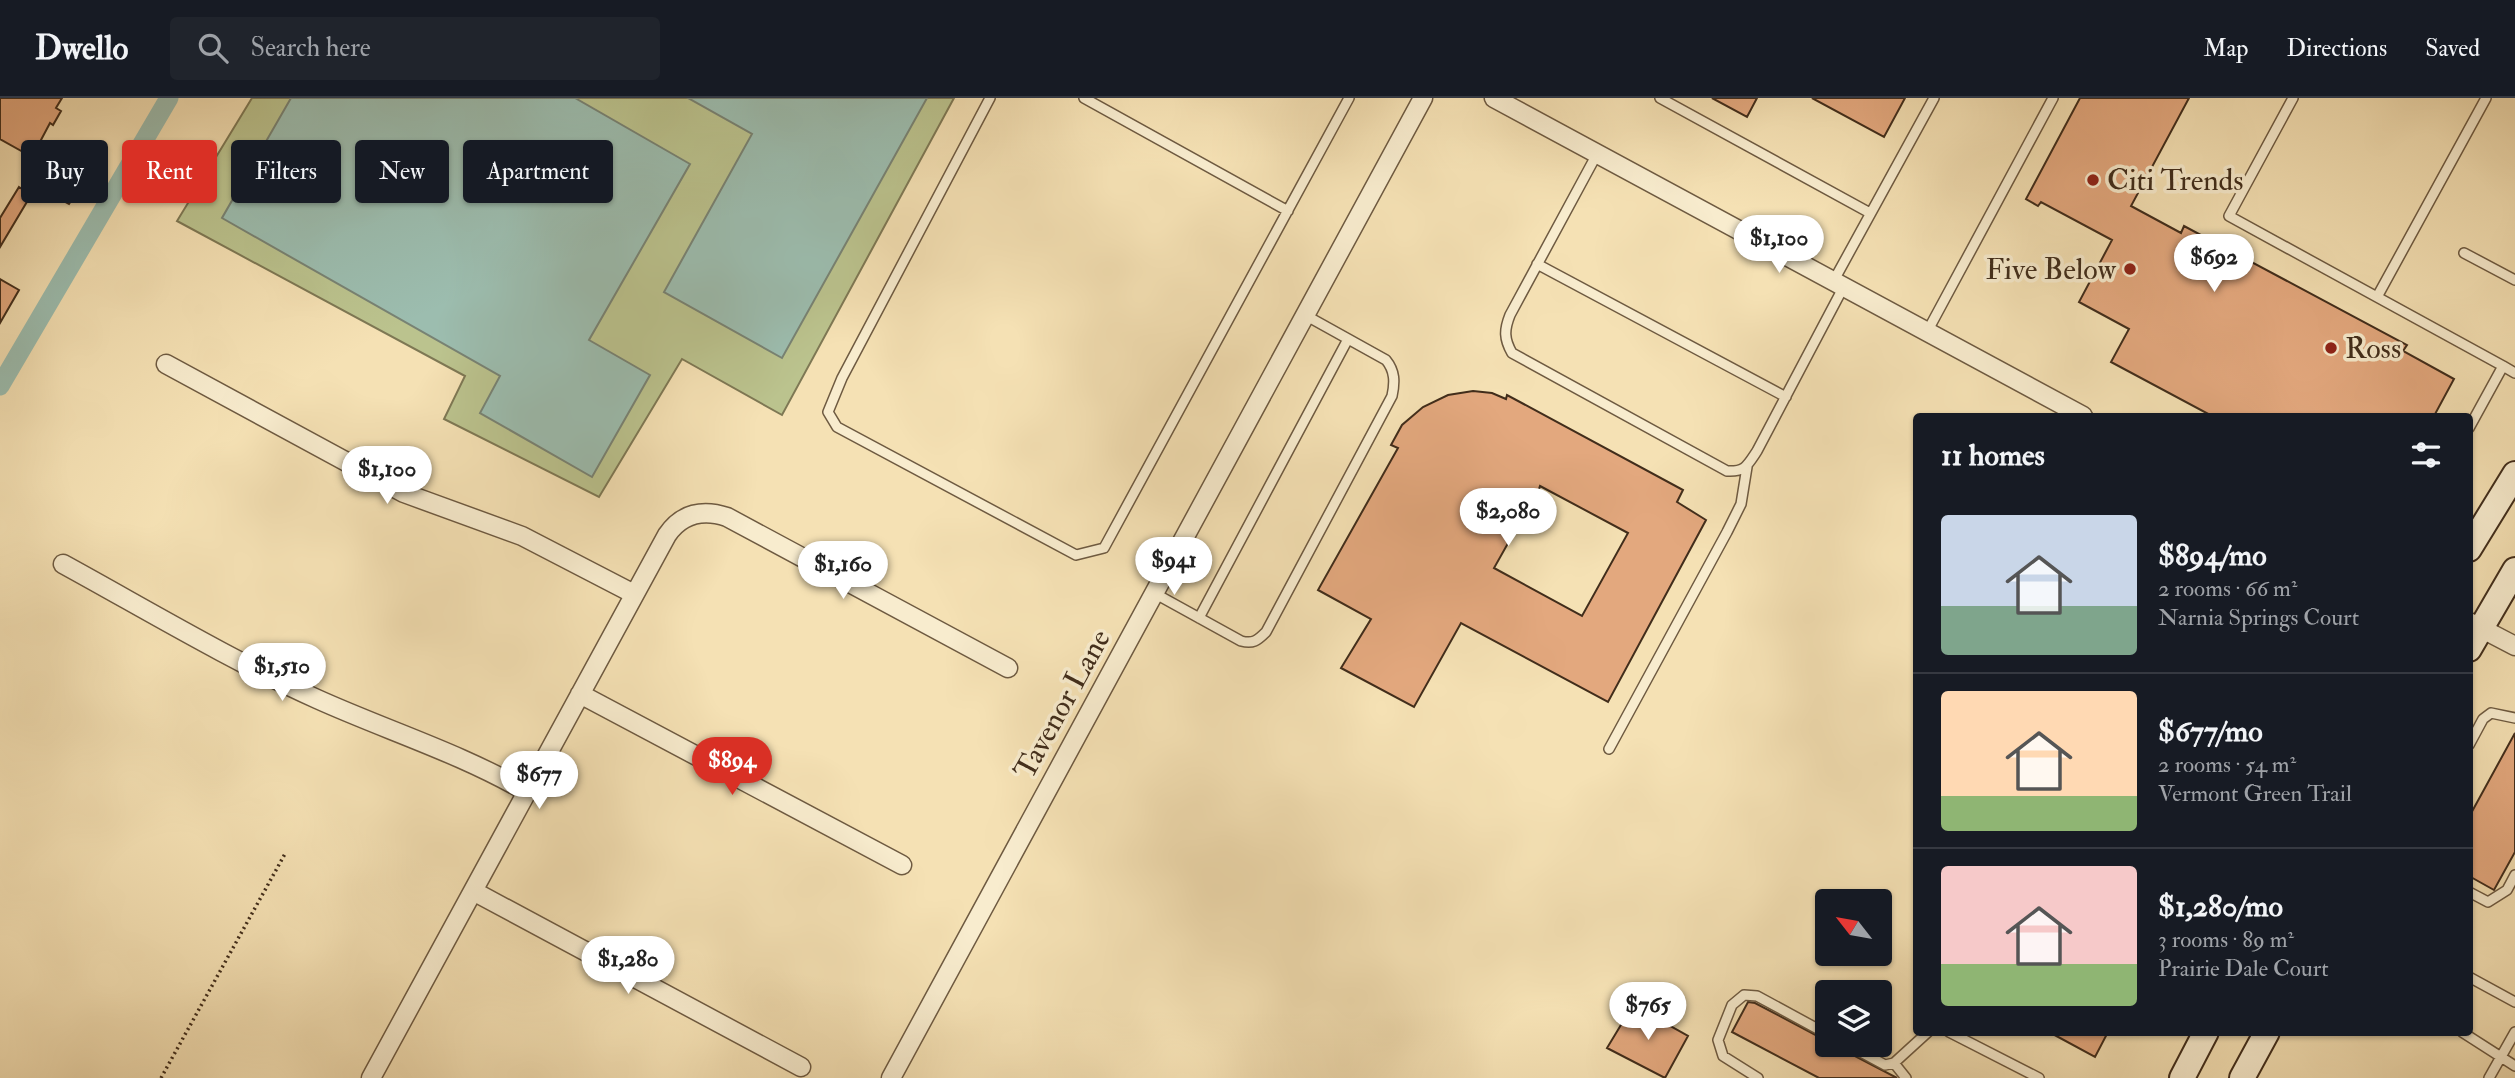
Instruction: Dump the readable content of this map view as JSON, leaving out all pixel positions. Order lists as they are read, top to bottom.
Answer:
{
  "streets": {
    "street": ["Tavenor Lane"]
  },
  "places": ["Citi Trends", "Five Below", "Ross"],
  "north": "top left",
  "page": {
    "header": "Dwello",
    "search": "Search here",
    "nav": ["Map", "Directions", "Saved"],
    "chip": [
      "Buy",
      "Rent",
      "Filters",
      "New",
      "Apartment"
    ],
    "price": [
      "$1,100",
      "$692",
      "$1,100",
      "$2,080",
      "$941",
      "$1,160",
      "$1,510",
      "$894",
      "$677",
      "$1,280",
      "$765"
    ],
    "heading": "11 homes",
    "list": [
      {
        "name": "$894/mo",
        "note": "2 rooms · 66 m² · Narnia Springs Court"
      },
      {
        "name": "$677/mo",
        "note": "2 rooms · 54 m² · Vermont Green Trail"
      },
      {
        "name": "$1,280/mo",
        "note": "3 rooms · 89 m² · Prairie Dale Court"
      }
    ]
  }
}
